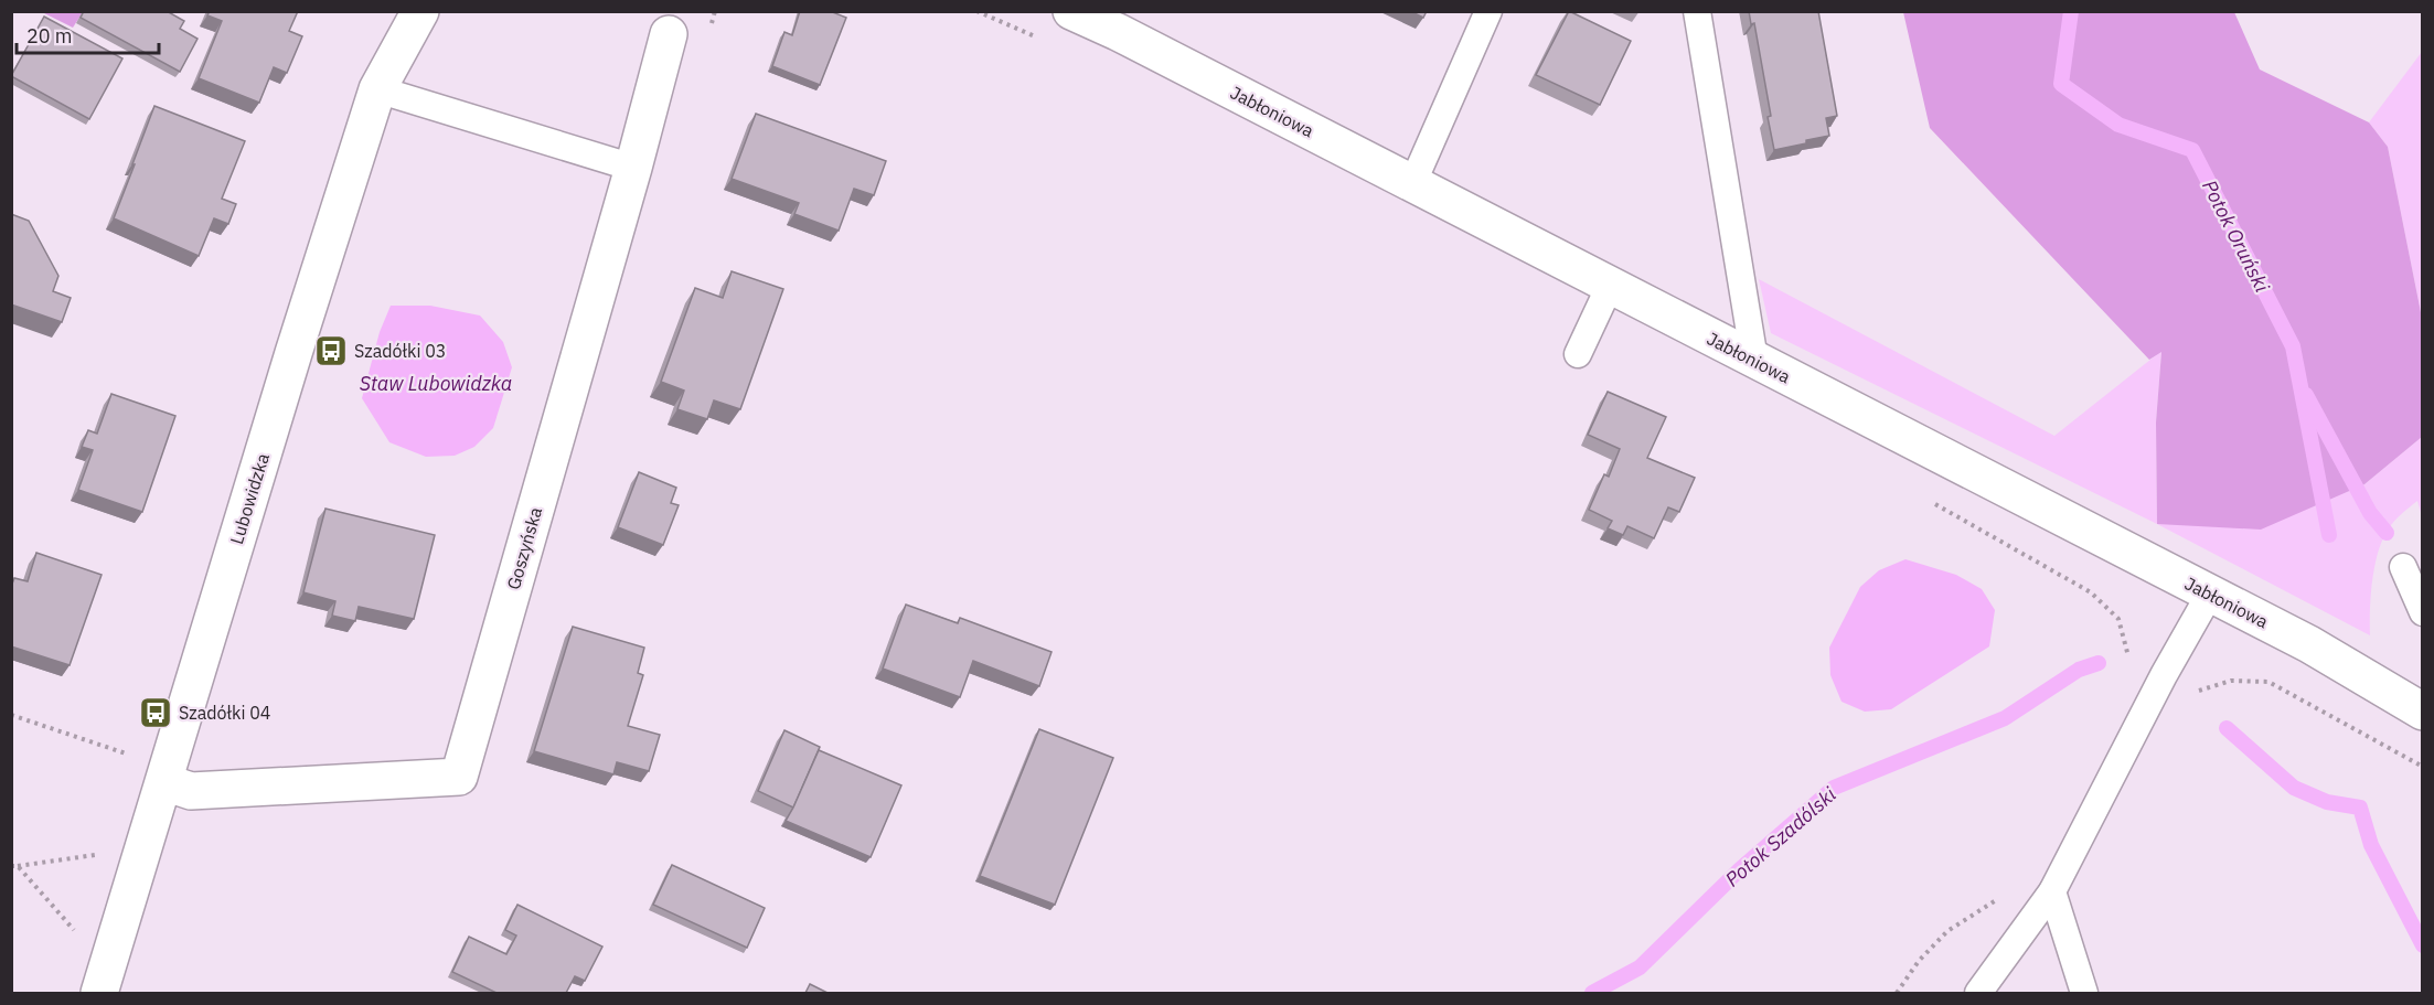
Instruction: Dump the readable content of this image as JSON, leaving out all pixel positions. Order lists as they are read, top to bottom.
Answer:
{
  "streets": {
    "street": ["Jabłoniowa", "Lubowidzka", "Goszyńska"]
  },
  "crossings": [
    ["Lubowidzka", "Goszyńska"]
  ],
  "water": ["Potok Oruński", "Staw Lubowidzka", "Potok Szadólski"],
  "places": {
    "bus stop": ["Szadółki 03", "Szadółki 04"]
  },
  "scale_bar": "20 m"
}
